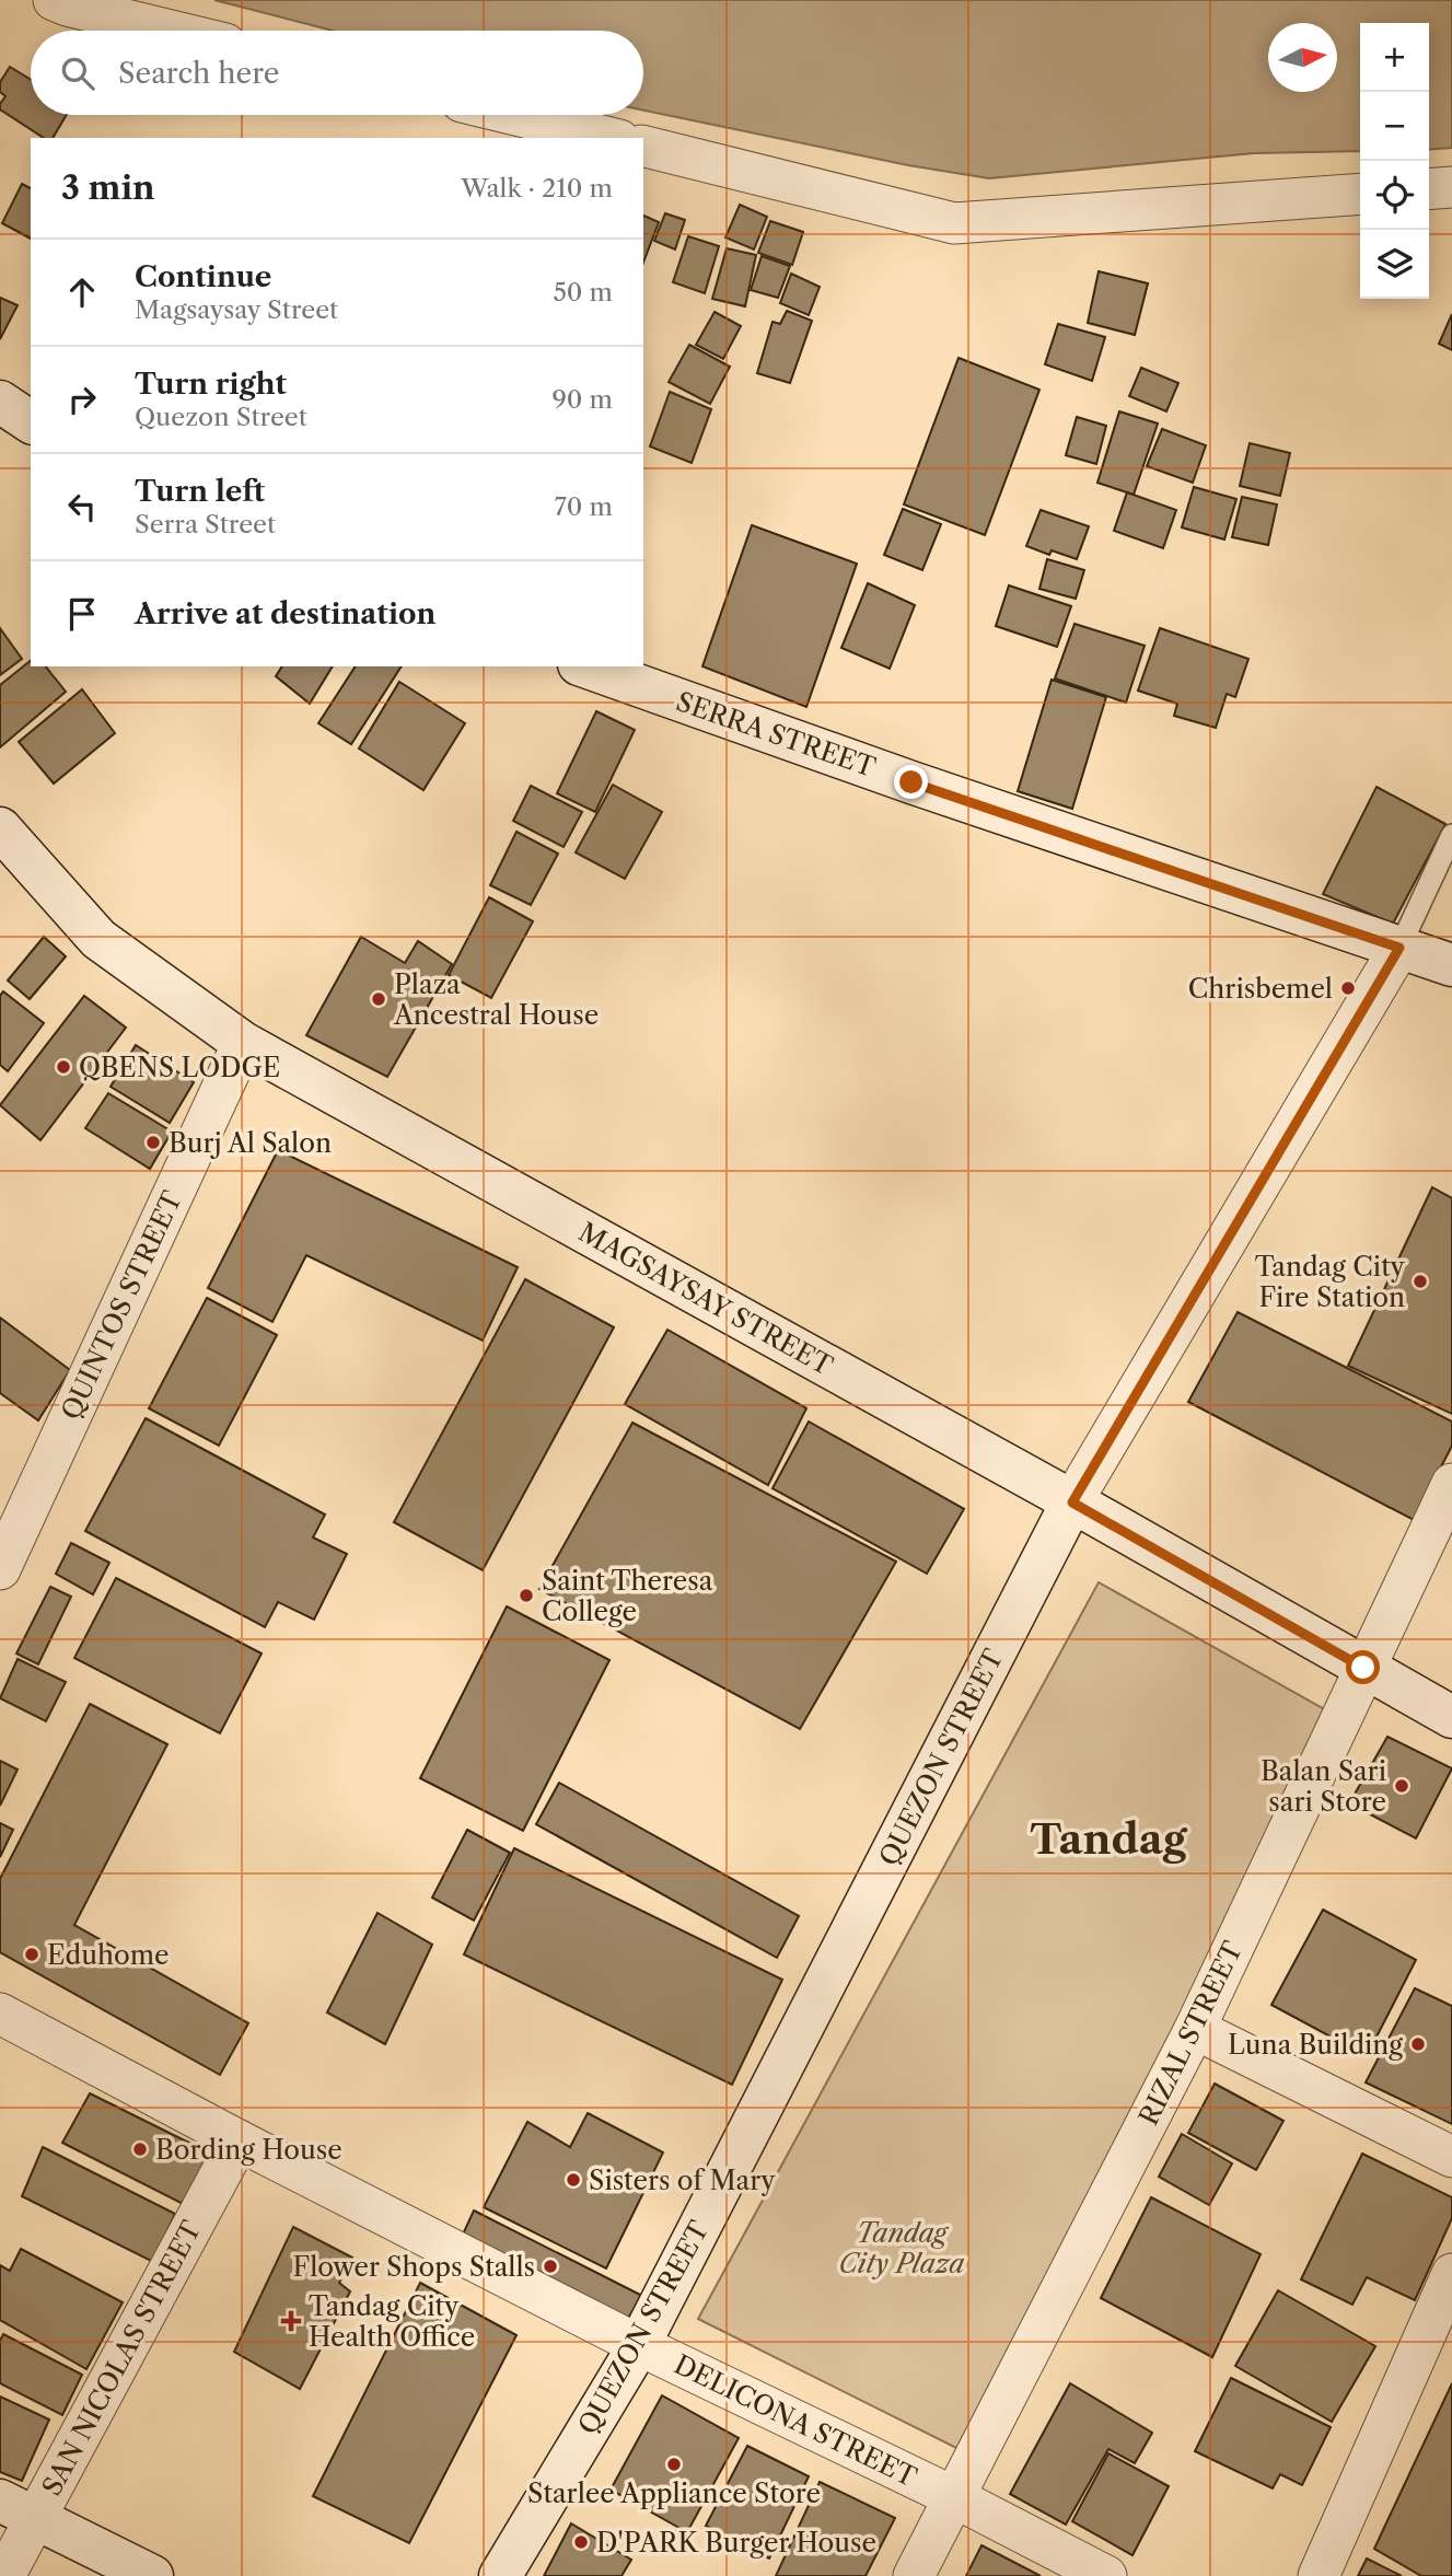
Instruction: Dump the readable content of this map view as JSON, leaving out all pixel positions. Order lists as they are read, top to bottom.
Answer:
{
  "streets": {
    "main road": ["SERRA STREET", "MAGSAYSAY STREET", "QUEZON STREET"],
    "street": [
      "QUINTOS STREET",
      "RIZAL STREET",
      "SAN NICOLAS STREET",
      "DELICONA STREET"
    ]
  },
  "crossings": [
    ["SERRA STREET", "QUEZON STREET"],
    ["MAGSAYSAY STREET", "QUINTOS STREET"],
    ["MAGSAYSAY STREET", "QUEZON STREET"],
    ["MAGSAYSAY STREET", "RIZAL STREET"],
    ["QUEZON STREET", "DELICONA STREET"],
    ["RIZAL STREET", "DELICONA STREET"],
    ["SAN NICOLAS STREET", "DELICONA STREET"]
  ],
  "districts": ["Tandag"],
  "parks": ["Tandag City Plaza"],
  "places": {
    "other": [
      "Chrisbemel",
      "Plaza Ancestral House",
      "QBENS LODGE",
      "Burj Al Salon",
      "Tandag City Fire Station",
      "Saint Theresa College",
      "Balan Sari sari Store",
      "Eduhome",
      "Luna Building",
      "Bording House",
      "Sisters of Mary",
      "Flower Shops Stalls",
      "Starlee Appliance Store",
      "D'PARK Burger House"
    ],
    "health": ["Tandag City Health Office"]
  },
  "north": "right",
  "page": {
    "map_buttons": ["+", "−"],
    "search": "Search here",
    "heading": ["3 min", "Walk · 210 m"],
    "list": [
      ["Continue", "Magsaysay Street", "50 m"],
      ["Turn right", "Quezon Street", "90 m"],
      ["Turn left", "Serra Street", "70 m"],
      "Arrive at destination"
    ]
  }
}
